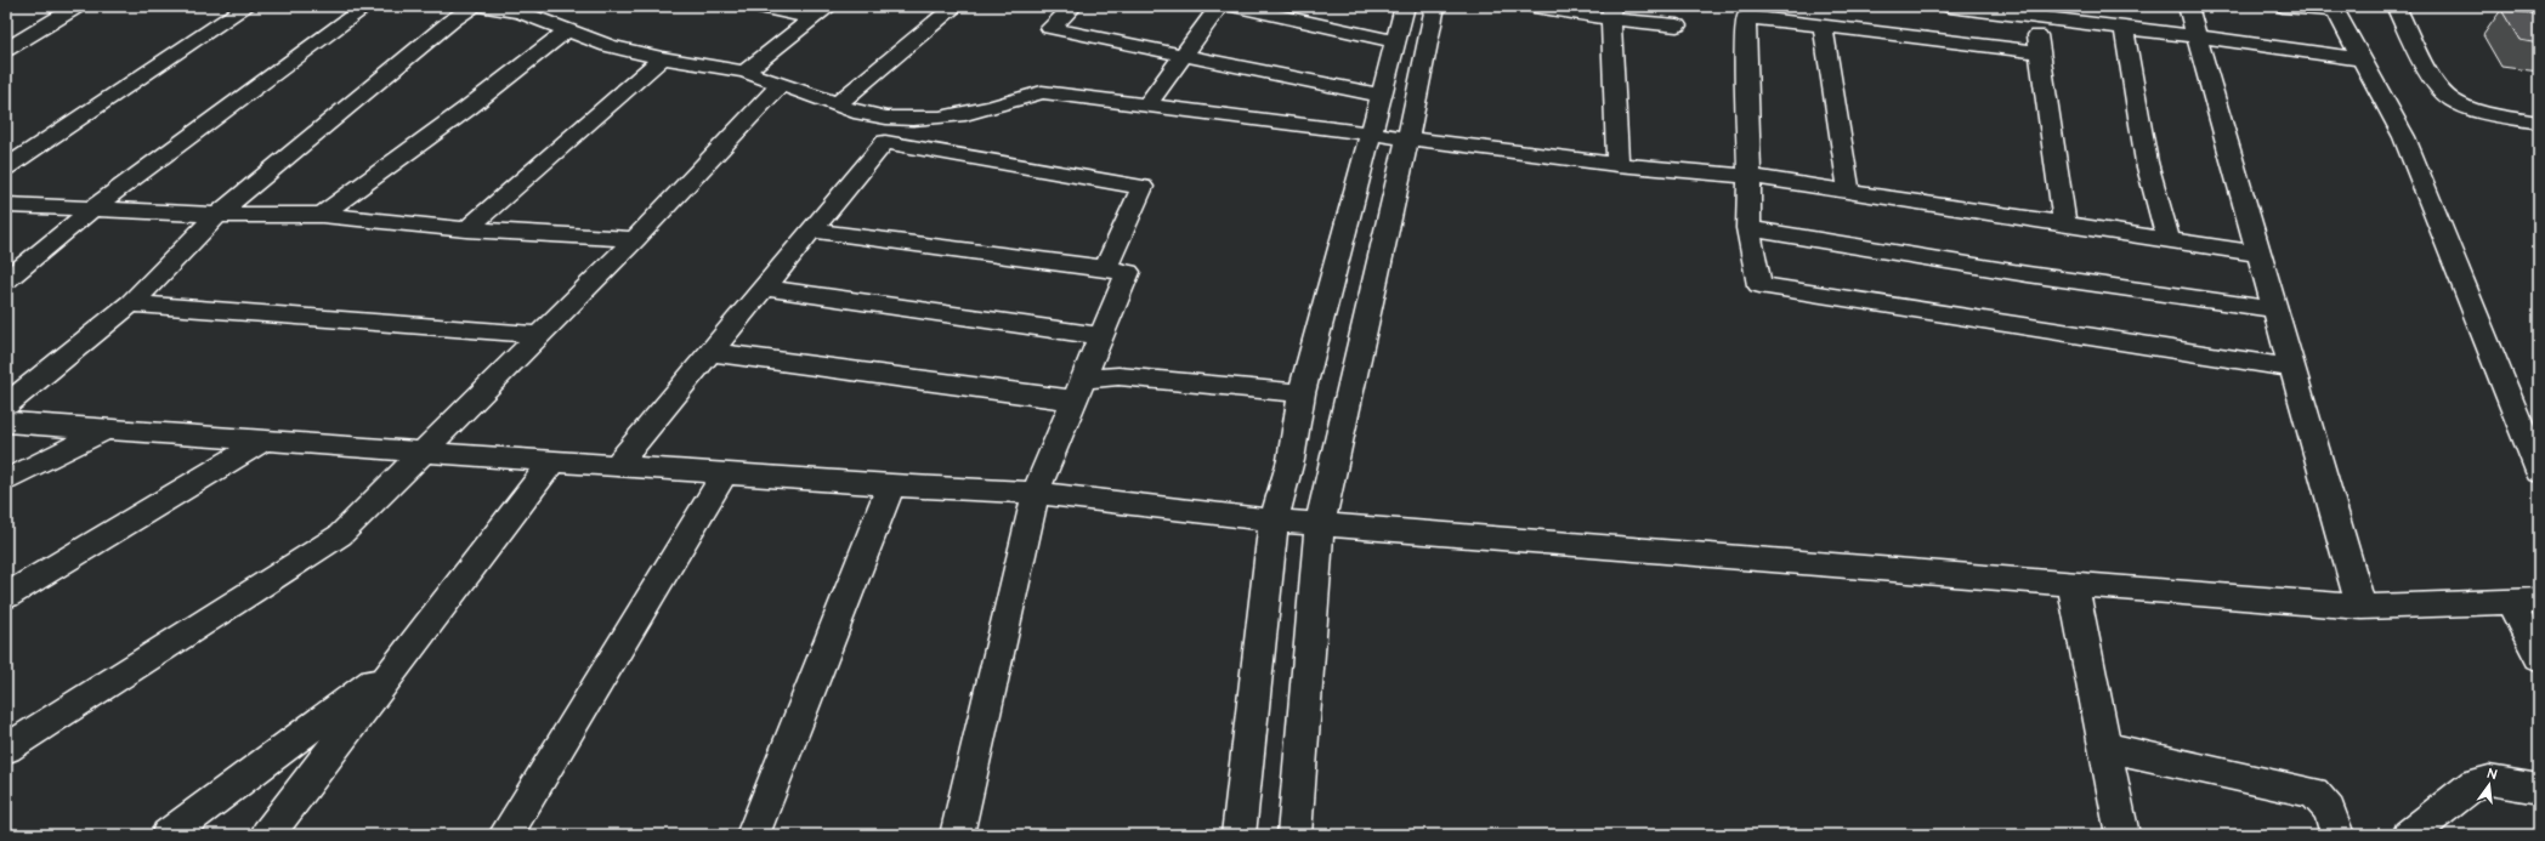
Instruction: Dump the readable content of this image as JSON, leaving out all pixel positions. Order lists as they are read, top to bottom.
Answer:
{
  "north": "top"
}
